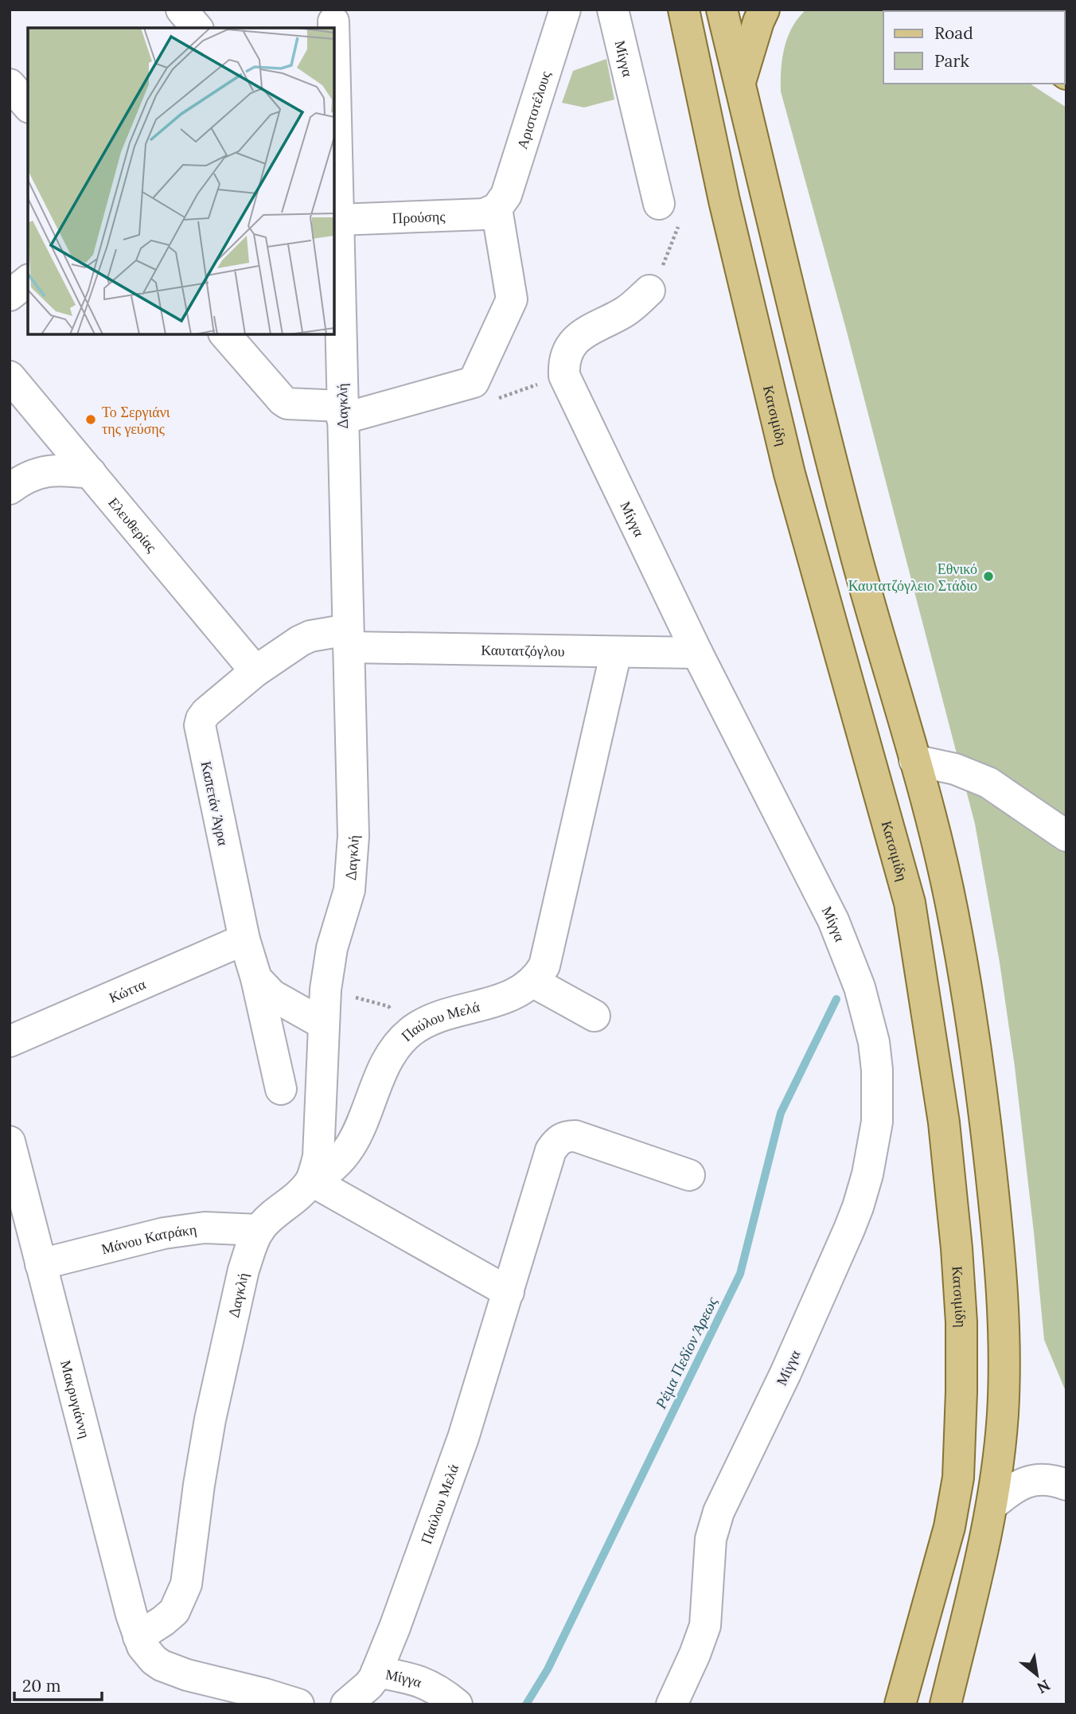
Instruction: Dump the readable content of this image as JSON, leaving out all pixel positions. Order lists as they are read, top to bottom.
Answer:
{
  "streets": {
    "main road": ["Κατσιμίδη"],
    "street": [
      "Μίγγα",
      "Αριστοτέλους",
      "Προύσης",
      "Δαγκλή",
      "Ελευθερίας",
      "Καυτατζόγλου",
      "Καπετάν Άγρα",
      "Κώττα",
      "Παύλου Μελά",
      "Μάνου Κατράκη",
      "Μακρυγιάννη"
    ]
  },
  "crossings": [
    ["Μίγγα", "Καυτατζόγλου"],
    ["Μίγγα", "Παύλου Μελά"],
    ["Αριστοτέλους", "Προύσης"],
    ["Προύσης", "Δαγκλή"],
    ["Δαγκλή", "Καυτατζόγλου"],
    ["Δαγκλή", "Καπετάν Άγρα"],
    ["Δαγκλή", "Παύλου Μελά"],
    ["Δαγκλή", "Μάνου Κατράκη"],
    ["Δαγκλή", "Μακρυγιάννη"],
    ["Ελευθερίας", "Καπετάν Άγρα"],
    ["Καυτατζόγλου", "Καπετάν Άγρα"],
    ["Καπετάν Άγρα", "Κώττα"],
    ["Μάνου Κατράκη", "Μακρυγιάννη"]
  ],
  "water": ["Ρέμα Πεδίον Άρεως"],
  "places": ["Το Σεργιάνι της γεύσης", "Εθνικό Καυτατζόγλειο Στάδιο"],
  "legend": ["Road", "Park"],
  "scale_bar": "20 m",
  "north": "bottom right"
}
